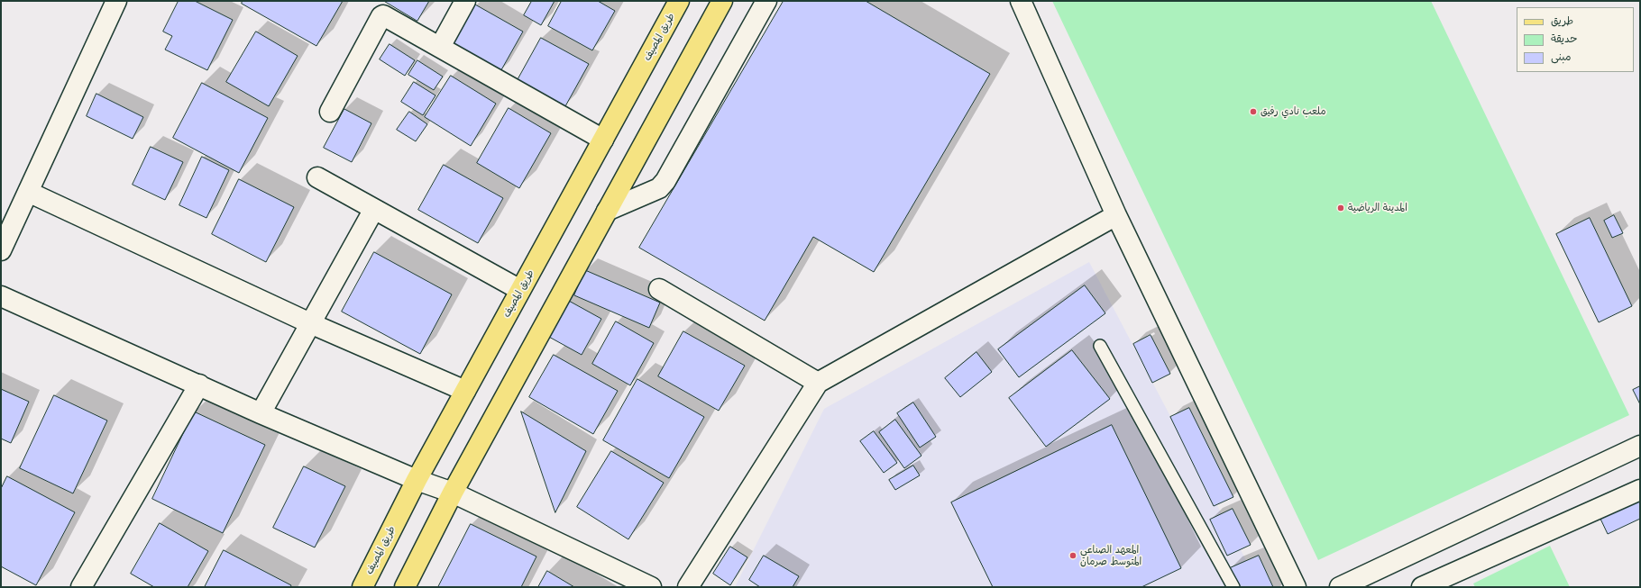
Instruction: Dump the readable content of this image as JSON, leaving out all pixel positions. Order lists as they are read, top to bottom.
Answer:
{
  "streets": {
    "main road": ["طريق المصيف"]
  },
  "places": ["ملعب نادي رفيق", "المدينة الرياضية", "المعهد الصناعي المتوسط صرمان"],
  "legend": ["طريق", "حديقة", "مبنى"]
}
